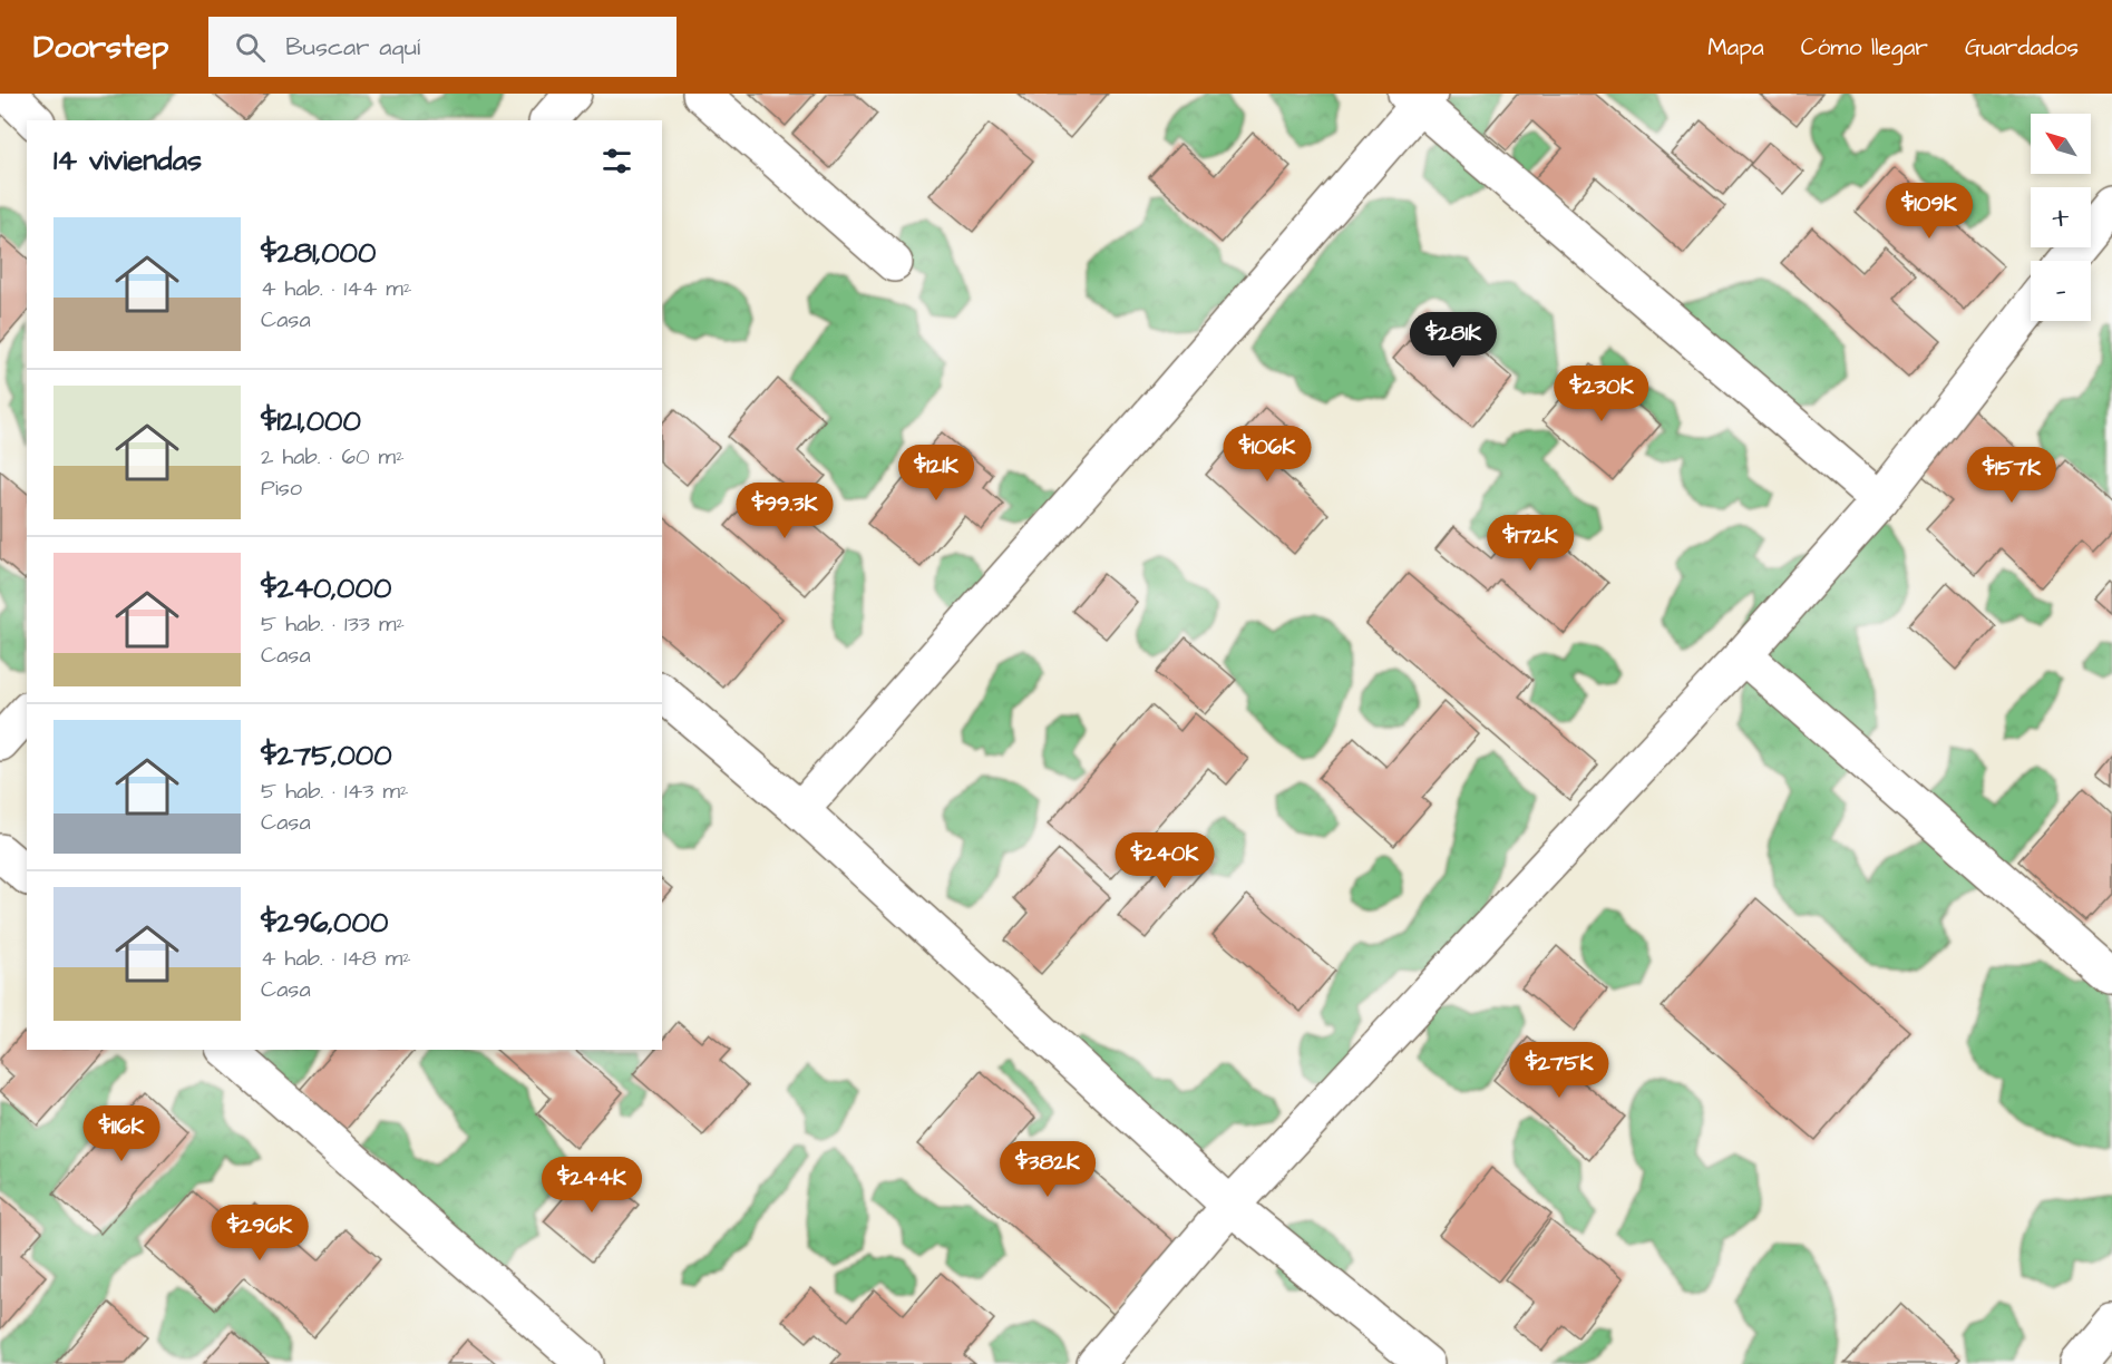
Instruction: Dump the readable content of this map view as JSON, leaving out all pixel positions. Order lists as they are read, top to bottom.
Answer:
{
  "north": "top left",
  "page": {
    "header": "Doorstep",
    "search": "Buscar aquí",
    "nav": ["Mapa", "Cómo llegar", "Guardados"],
    "map_buttons": ["+", "−"],
    "heading": "14 viviendas",
    "price": [
      "$109K",
      "$281K",
      "$230K",
      "$106K",
      "$121K",
      "$157K",
      "$99.3K",
      "$172K",
      "$240K",
      "$275K",
      "$116K",
      "$382K",
      "$244K",
      "$296K"
    ],
    "list": [
      {
        "name": "$281,000",
        "note": "4 hab. · 144 m² · Casa"
      },
      {
        "name": "$121,000",
        "note": "2 hab. · 60 m² · Piso"
      },
      {
        "name": "$240,000",
        "note": "5 hab. · 133 m² · Casa"
      },
      {
        "name": "$275,000",
        "note": "5 hab. · 143 m² · Casa"
      },
      {
        "name": "$296,000",
        "note": "4 hab. · 148 m² · Casa"
      }
    ]
  }
}
